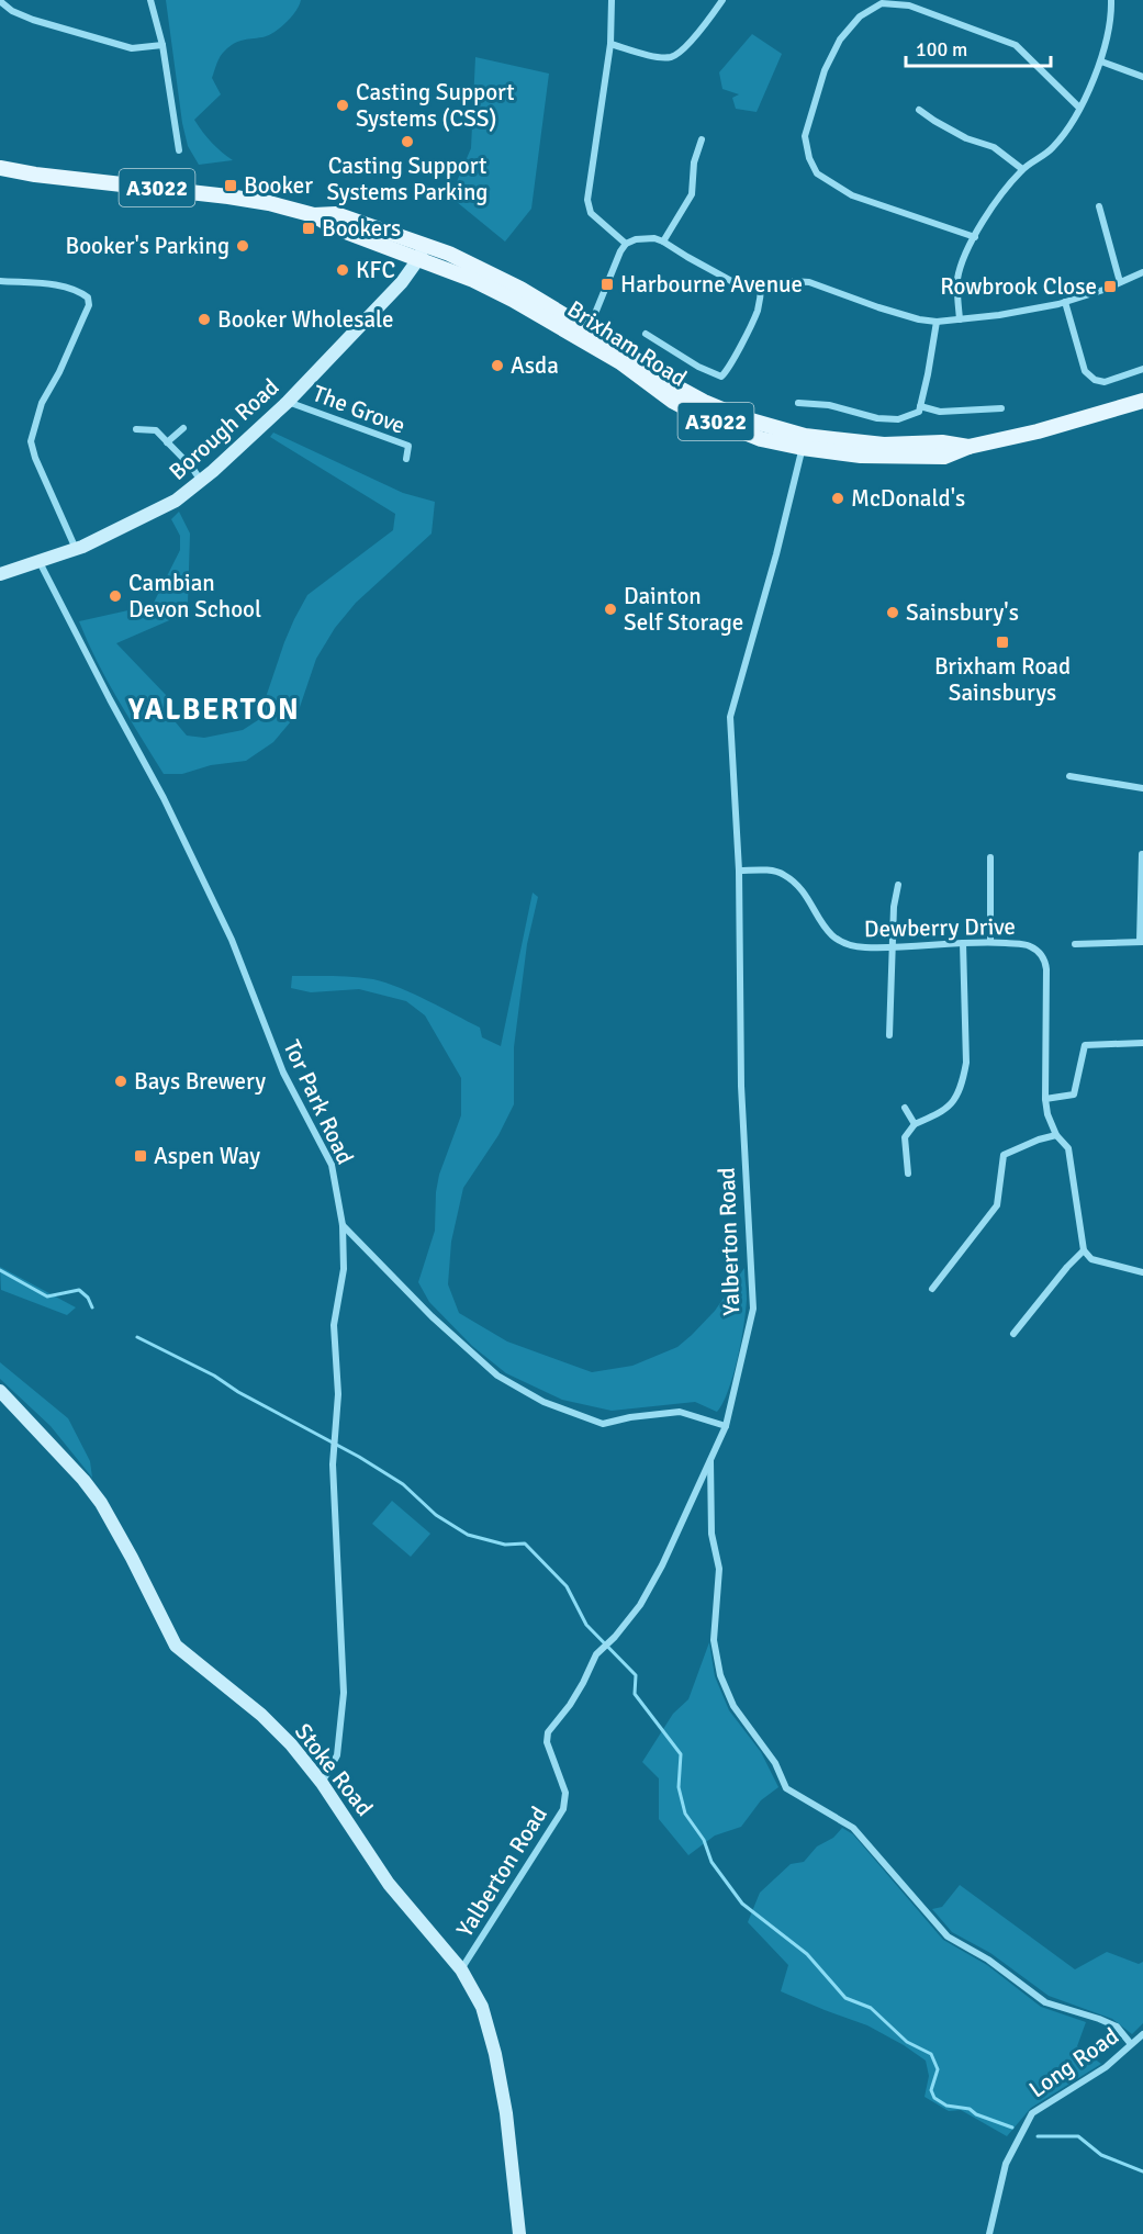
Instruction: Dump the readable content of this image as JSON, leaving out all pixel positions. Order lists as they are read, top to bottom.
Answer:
{
  "streets": {
    "main road": ["A3022", "Brixham Road"],
    "street": [
      "The Grove",
      "Borough Road",
      "Dewberry Drive",
      "Tor Park Road",
      "Yalberton Road",
      "Stoke Road",
      "Long Road"
    ]
  },
  "crossings": [
    ["Brixham Road", "Borough Road"],
    ["Brixham Road", "Yalberton Road"],
    ["The Grove", "Borough Road"],
    ["Borough Road", "Tor Park Road"],
    ["Dewberry Drive", "Yalberton Road"],
    ["Tor Park Road", "Stoke Road"],
    ["Yalberton Road", "Stoke Road"]
  ],
  "districts": ["YALBERTON"],
  "places": {
    "other": [
      "Casting Support Systems (CSS)",
      "Casting Support Systems Parking",
      "Booker's Parking",
      "KFC",
      "Booker Wholesale",
      "Asda",
      "McDonald's",
      "Cambian Devon School",
      "Dainton Self Storage",
      "Sainsbury's",
      "Bays Brewery"
    ],
    "transit": [
      "Booker",
      "Bookers",
      "Harbourne Avenue",
      "Rowbrook Close",
      "Brixham Road Sainsburys",
      "Aspen Way"
    ]
  },
  "scale_bar": "100 m"
}
